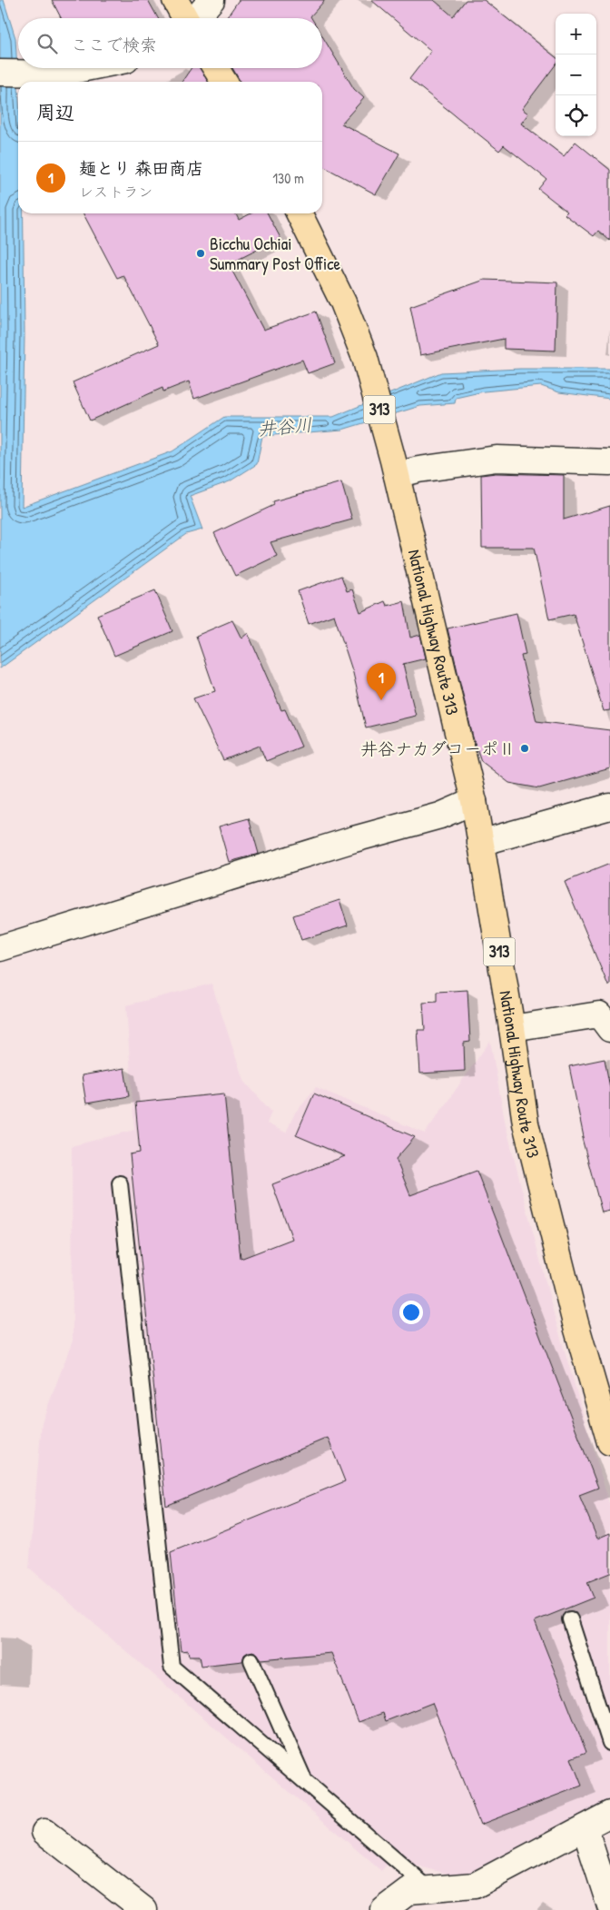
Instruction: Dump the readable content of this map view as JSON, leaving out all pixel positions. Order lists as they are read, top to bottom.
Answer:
{
  "streets": {
    "highway": ["313", "National Highway Route 313"]
  },
  "water": ["井谷川"],
  "places": ["Bicchu Ochiai Summary Post Office", "井谷ナカダコーポⅡ"],
  "page": {
    "map_buttons": ["+", "−"],
    "search": "ここで検索",
    "heading": "周辺",
    "list": [
      {
        "mark": "1",
        "name": "麺とり 森田商店",
        "note": "レストラン",
        "value": "130 m"
      }
    ],
    "pins": "1"
  }
}
